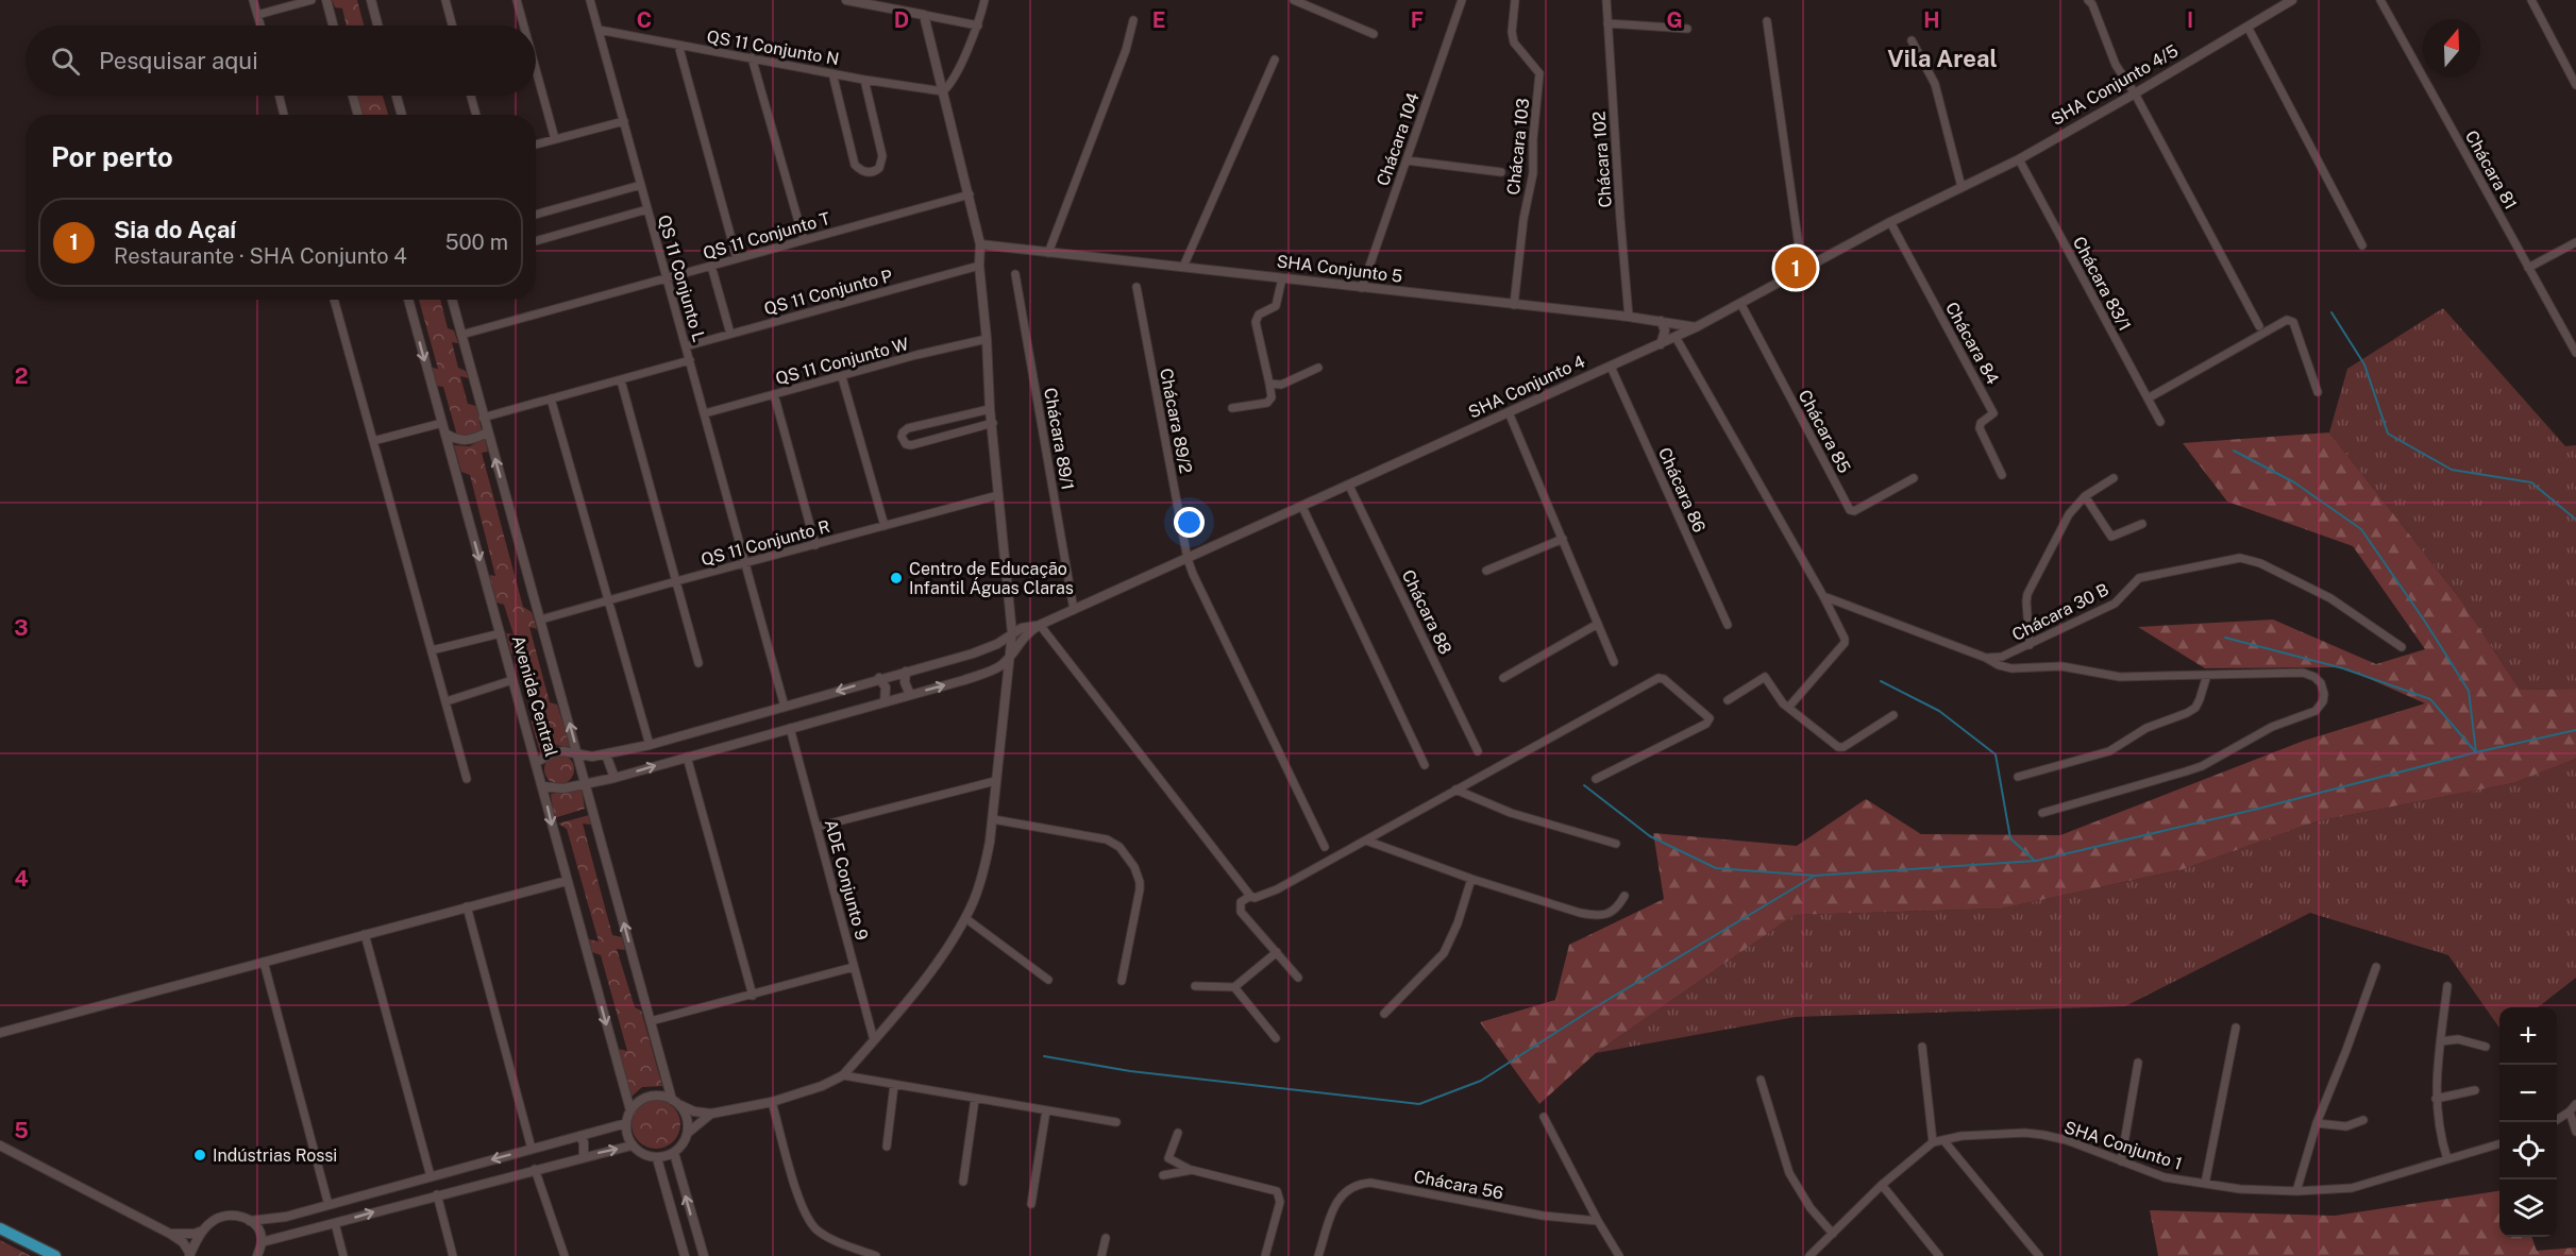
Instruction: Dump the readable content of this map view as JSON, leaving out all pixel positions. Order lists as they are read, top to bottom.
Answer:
{
  "streets": {
    "street": [
      "QS 11 Conjunto N",
      "SHA Conjunto 4/5",
      "Chácara 104",
      "Chácara 103",
      "Chácara 102",
      "Chácara 81",
      "QS 11 Conjunto T",
      "SHA Conjunto 5",
      "QS 11 Conjunto L",
      "Chácara 83/1",
      "QS 11 Conjunto P",
      "Chácara 84",
      "QS 11 Conjunto W",
      "SHA Conjunto 4",
      "Chácara 89/2",
      "Chácara 85",
      "Chácara 89/1",
      "Chácara 86",
      "QS 11 Conjunto R",
      "Chácara 88",
      "Chácara 30 B",
      "Avenida Central",
      "ADE Conjunto 9",
      "SHA Conjunto 1",
      "Chácara 56"
    ]
  },
  "crossings": [
    ["QS 11 Conjunto N", "QS 11 Conjunto L"],
    ["SHA Conjunto 4/5", "Chácara 83/1"],
    ["SHA Conjunto 4/5", "SHA Conjunto 4"],
    ["Chácara 104", "SHA Conjunto 5"],
    ["Chácara 103", "SHA Conjunto 5"],
    ["Chácara 102", "SHA Conjunto 5"],
    ["QS 11 Conjunto T", "QS 11 Conjunto L"],
    ["QS 11 Conjunto T", "Avenida Central"],
    ["SHA Conjunto 5", "SHA Conjunto 4"],
    ["QS 11 Conjunto L", "QS 11 Conjunto P"],
    ["QS 11 Conjunto L", "QS 11 Conjunto W"],
    ["QS 11 Conjunto L", "SHA Conjunto 4"],
    ["QS 11 Conjunto L", "QS 11 Conjunto R"],
    ["Chácara 83/1", "SHA Conjunto 4"],
    ["Chácara 84", "SHA Conjunto 4"],
    ["SHA Conjunto 4", "Chácara 89/2"],
    ["SHA Conjunto 4", "Chácara 85"],
    ["SHA Conjunto 4", "Chácara 89/1"],
    ["SHA Conjunto 4", "Chácara 86"],
    ["SHA Conjunto 4", "Chácara 88"],
    ["SHA Conjunto 4", "Avenida Central"],
    ["QS 11 Conjunto R", "Avenida Central"]
  ],
  "districts": ["Vila Areal"],
  "places": ["Centro de Educação Infantil Águas Claras", "Indústrias Rossi"],
  "north": "top",
  "page": {
    "search": "Pesquisar aqui",
    "heading": "Por perto",
    "list": [
      {
        "mark": "1",
        "name": "Sia do Açaí",
        "note": "Restaurante · SHA Conjunto 4",
        "value": "500 m"
      }
    ],
    "pins": "1",
    "map_buttons": ["+", "−"]
  },
  "grid": {
    "columns": [
      "C",
      "D",
      "E",
      "F",
      "G",
      "H",
      "I"
    ],
    "rows": [
      "2",
      "3",
      "4",
      "5"
    ]
  }
}
